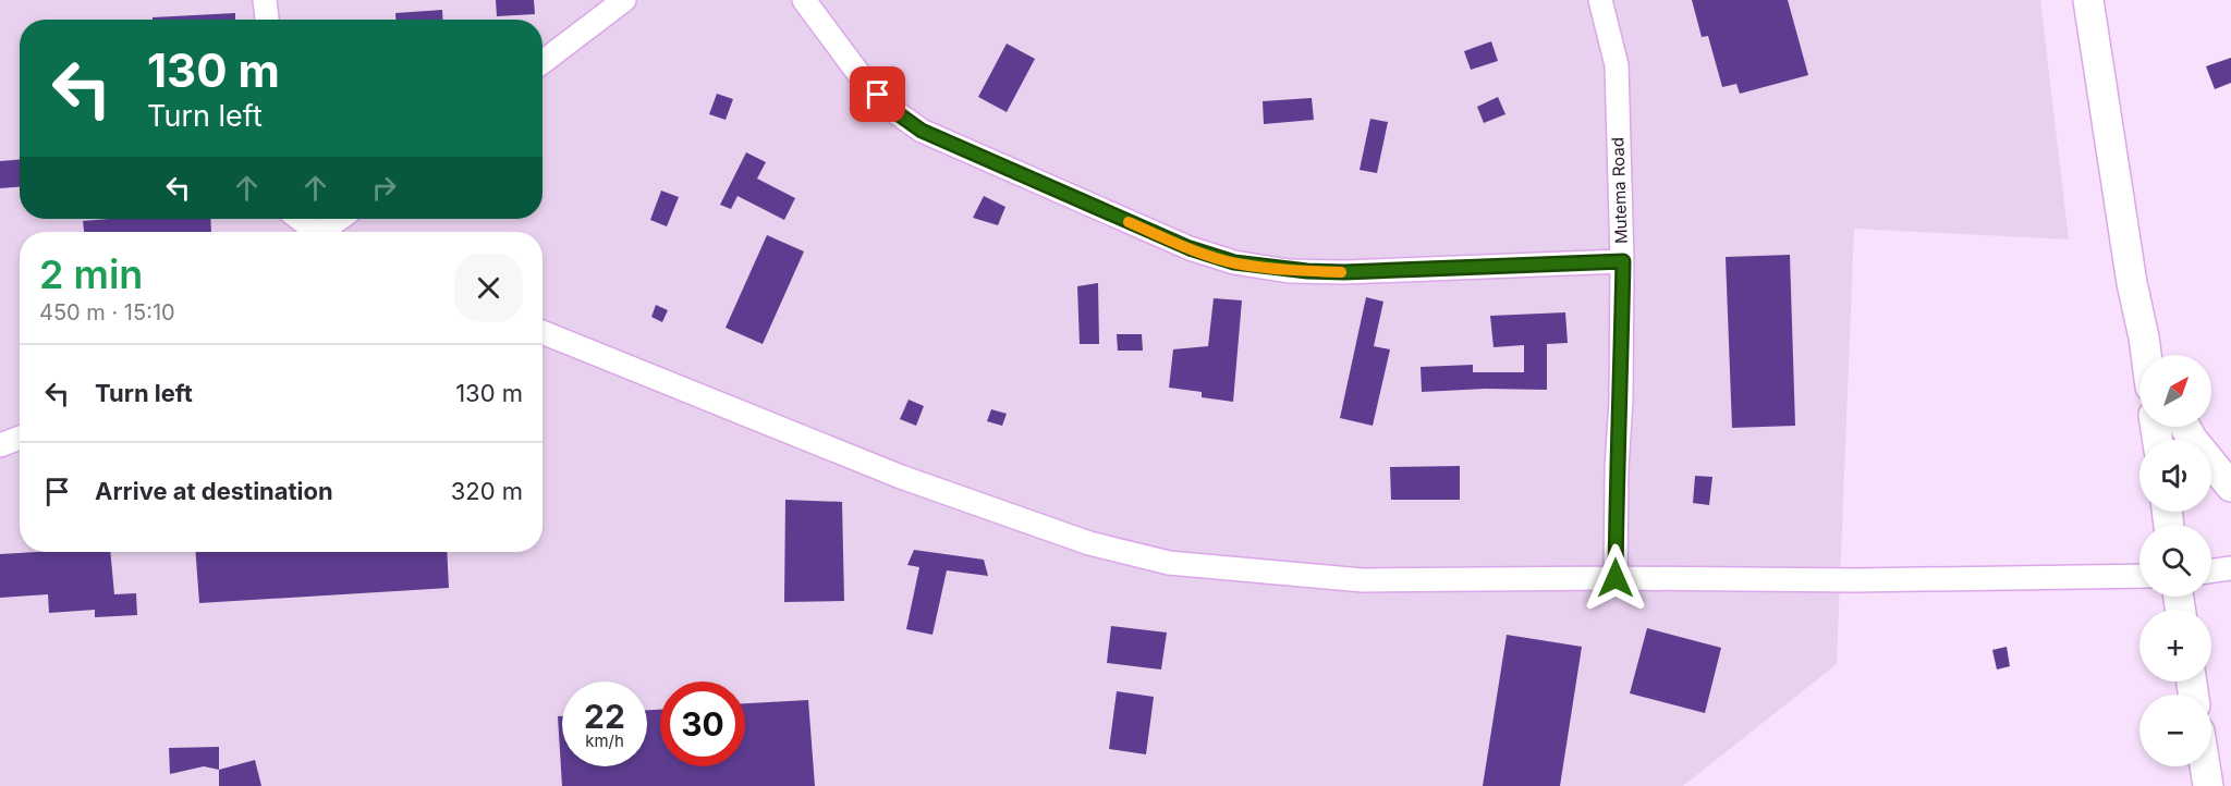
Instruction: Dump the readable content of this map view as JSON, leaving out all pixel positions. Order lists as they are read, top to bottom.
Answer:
{
  "streets": {
    "street": ["Mutema Road"]
  },
  "north": "top right",
  "page": {
    "turn": ["130 m", "Turn left"],
    "heading": ["2 min", "450 m · 15:10"],
    "list": [
      {
        "name": "Turn left",
        "value": "130 m"
      },
      {
        "name": "Arrive at destination",
        "value": "320 m"
      }
    ],
    "map_buttons": ["+", "−"],
    "speed": "22 km/h",
    "limit": "30"
  }
}
